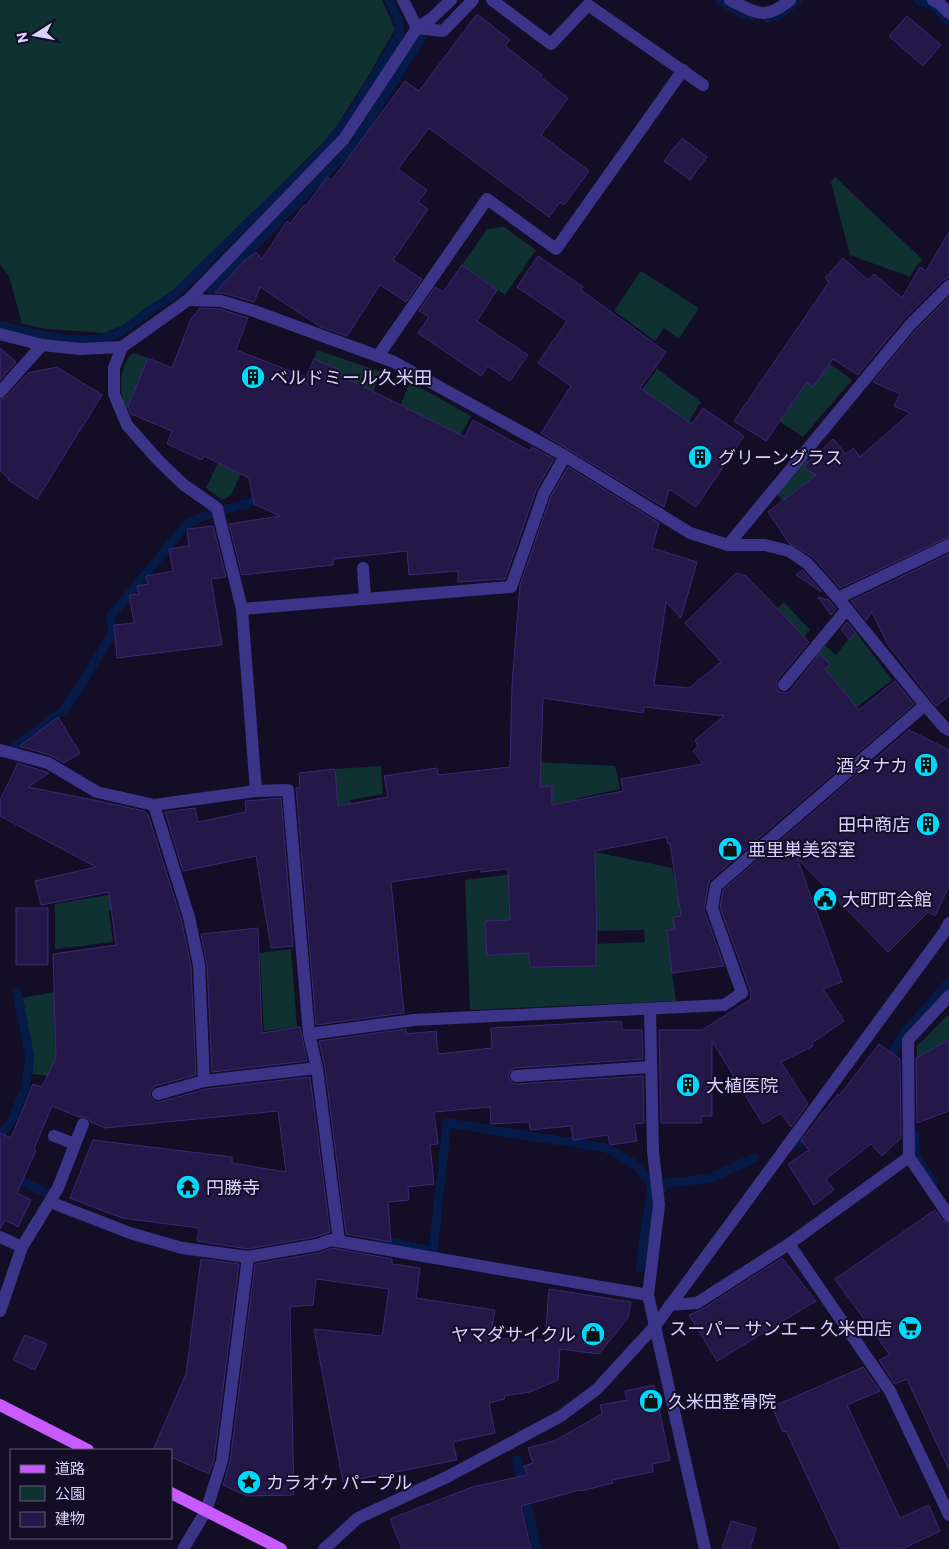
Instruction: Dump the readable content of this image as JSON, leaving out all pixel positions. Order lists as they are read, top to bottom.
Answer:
{
  "places": {
    "building": [
      "ベルドミール久米田",
      "グリーングラス",
      "酒タナカ",
      "田中商店",
      "大植医院"
    ],
    "shop": ["亜里巣美容室", "ヤマダサイクル", "久米田整骨院"],
    "public building": ["大町町会館"],
    "temple": ["円勝寺"],
    "supermarket": ["スーパー サンエー 久米田店"],
    "place": ["カラオケ パープル"]
  },
  "legend": ["道路", "公園", "建物"],
  "north": "left"
}
